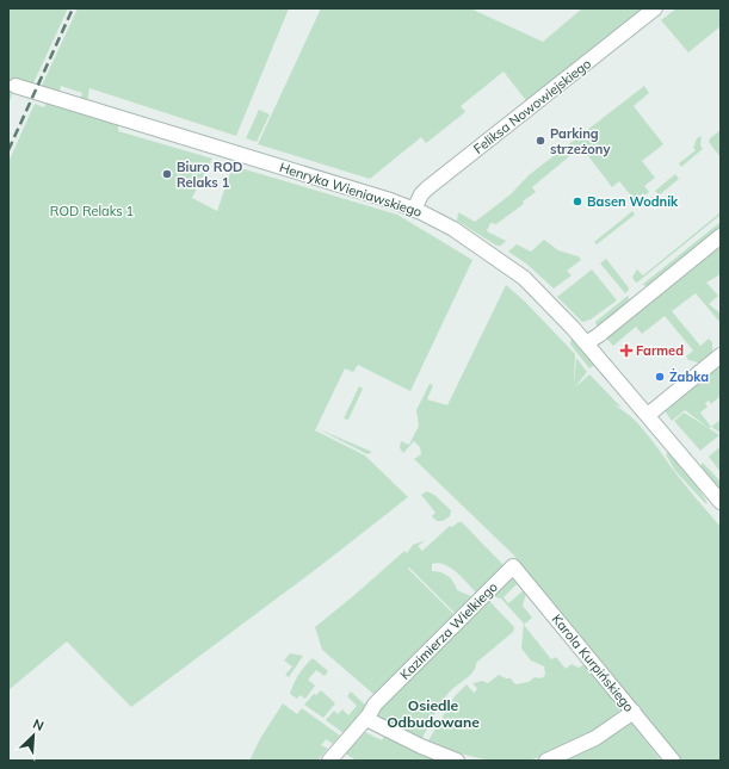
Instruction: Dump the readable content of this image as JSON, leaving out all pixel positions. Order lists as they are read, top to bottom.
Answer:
{
  "streets": {
    "street": [
      "Feliksa Nowowiejskiego",
      "Henryka Wieniawskiego",
      "Kazimierza Wielkiego",
      "Karola Kurpińskiego"
    ]
  },
  "crossings": [
    ["Feliksa Nowowiejskiego", "Henryka Wieniawskiego"],
    ["Kazimierza Wielkiego", "Karola Kurpińskiego"]
  ],
  "districts": ["Osiedle Odbudowane"],
  "parks": ["ROD Relaks 1"],
  "places": {
    "other": [
      "Parking strzeżony",
      "Biuro ROD Relaks 1",
      "Basen Wodnik",
      "Żabka"
    ],
    "health": ["Farmed"]
  },
  "north": "top right"
}
